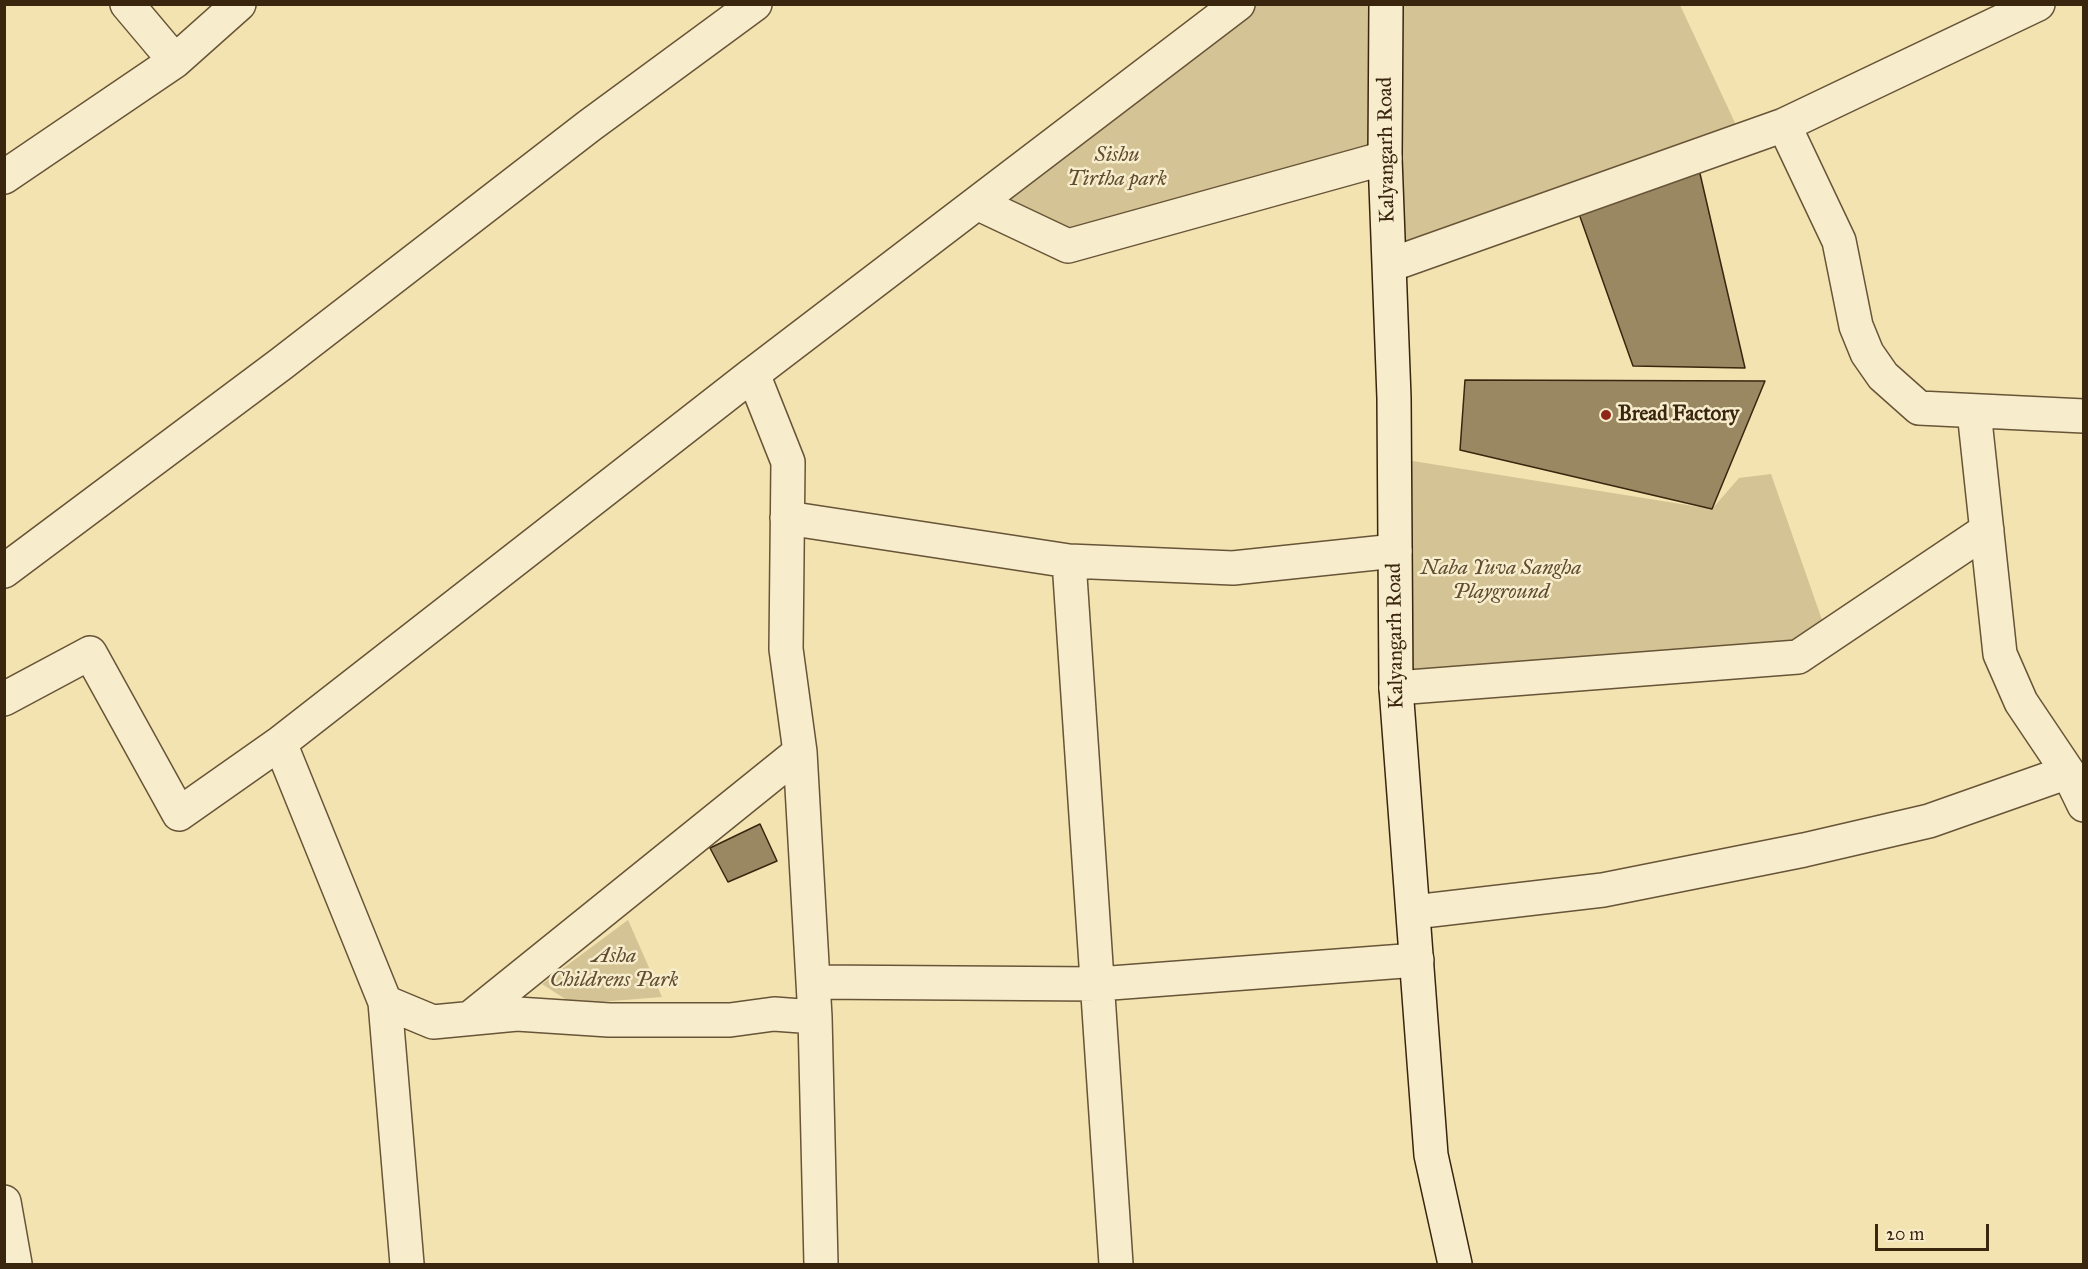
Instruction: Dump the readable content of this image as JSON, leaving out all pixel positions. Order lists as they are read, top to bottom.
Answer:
{
  "streets": {
    "street": ["Kalyangarh Road"]
  },
  "parks": ["Sishu Tirtha park", "Naba Yuva Sangha Playground", "Asha Childrens Park"],
  "places": ["Bread Factory"],
  "scale_bar": "20 m"
}
